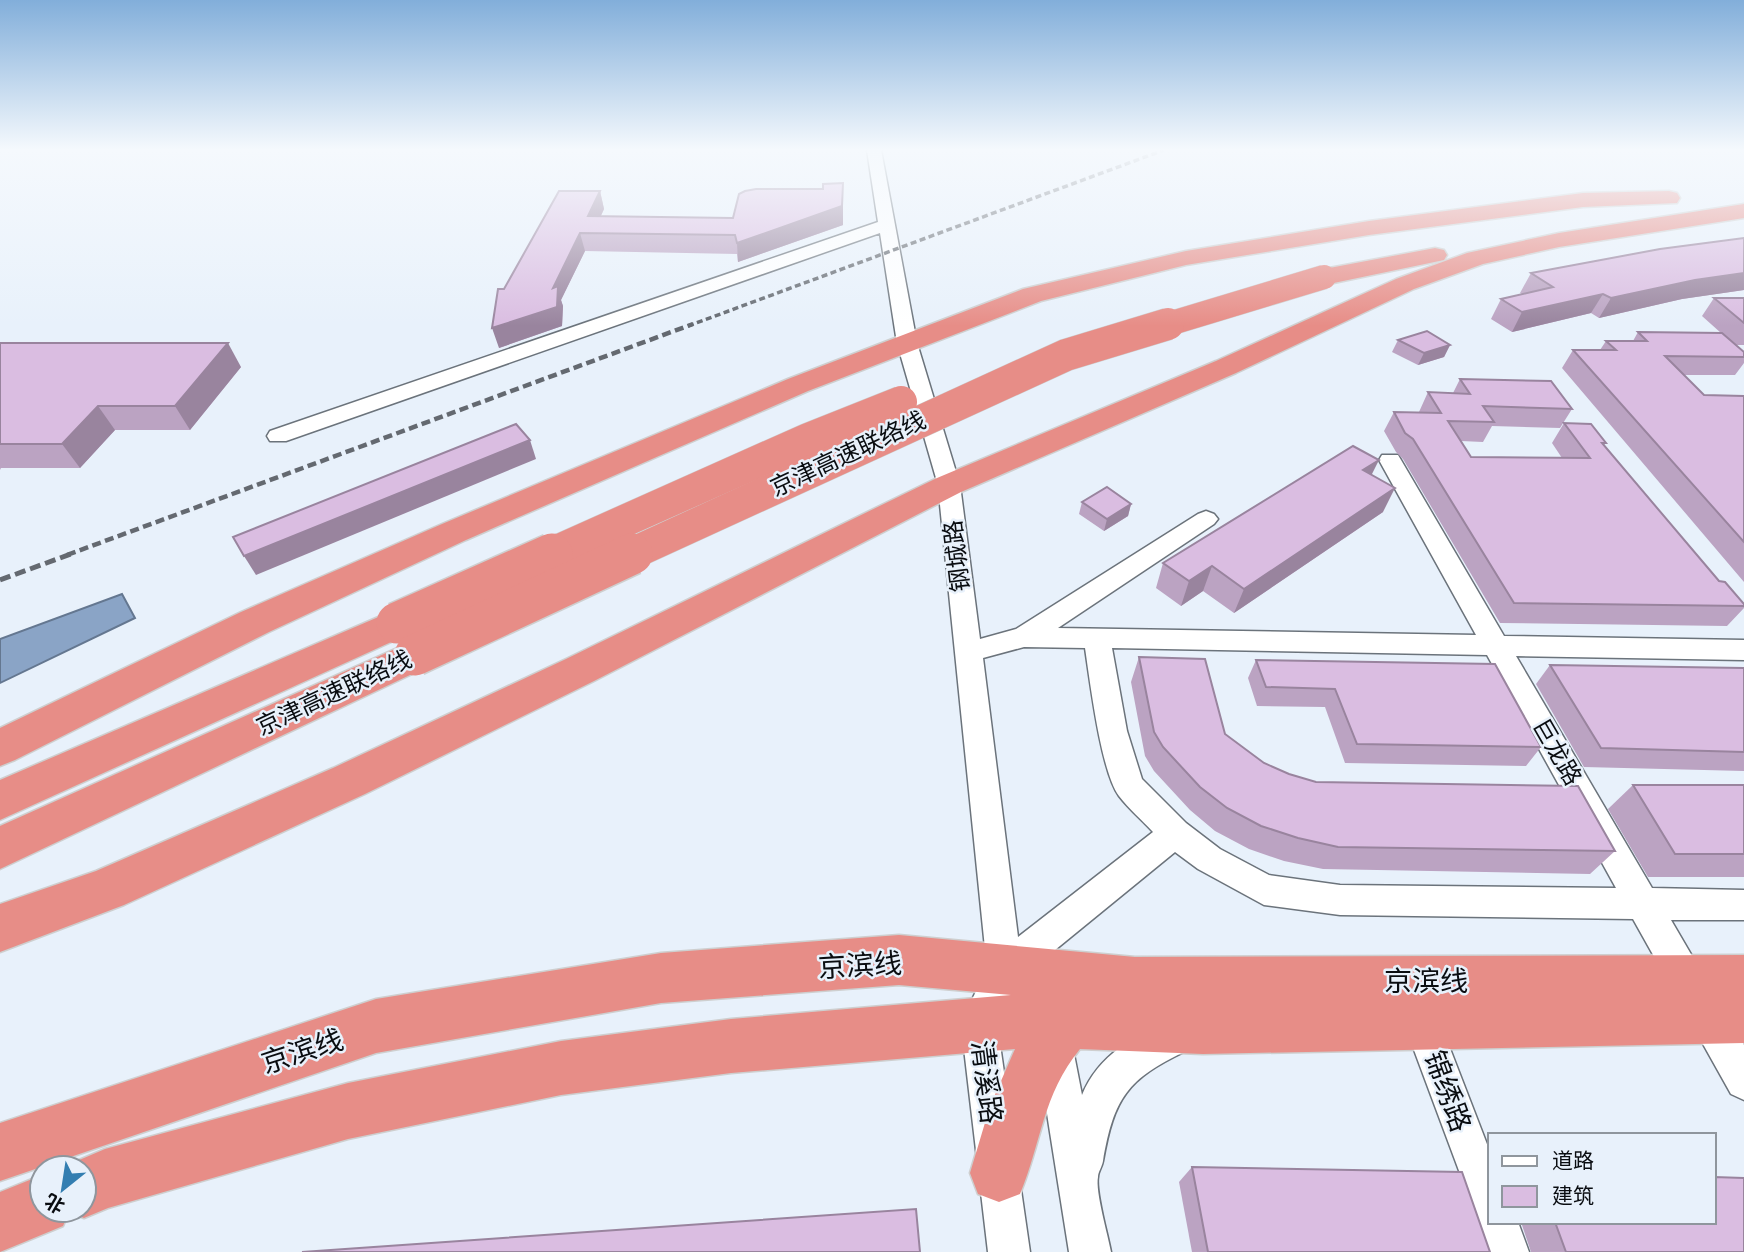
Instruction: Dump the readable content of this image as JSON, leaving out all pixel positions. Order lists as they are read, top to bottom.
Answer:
{
  "streets": {
    "highway": ["京津高速联络线", "京滨线"],
    "street": [
      "钢城路",
      "巨龙路",
      "清溪路",
      "锦绣路"
    ]
  },
  "crossings": [
    ["钢城路", "京滨线"],
    ["钢城路", "清溪路"],
    ["巨龙路", "京滨线"],
    ["京滨线", "清溪路"],
    ["京滨线", "锦绣路"]
  ],
  "legend": ["道路", "建筑"],
  "north": "bottom left"
}
